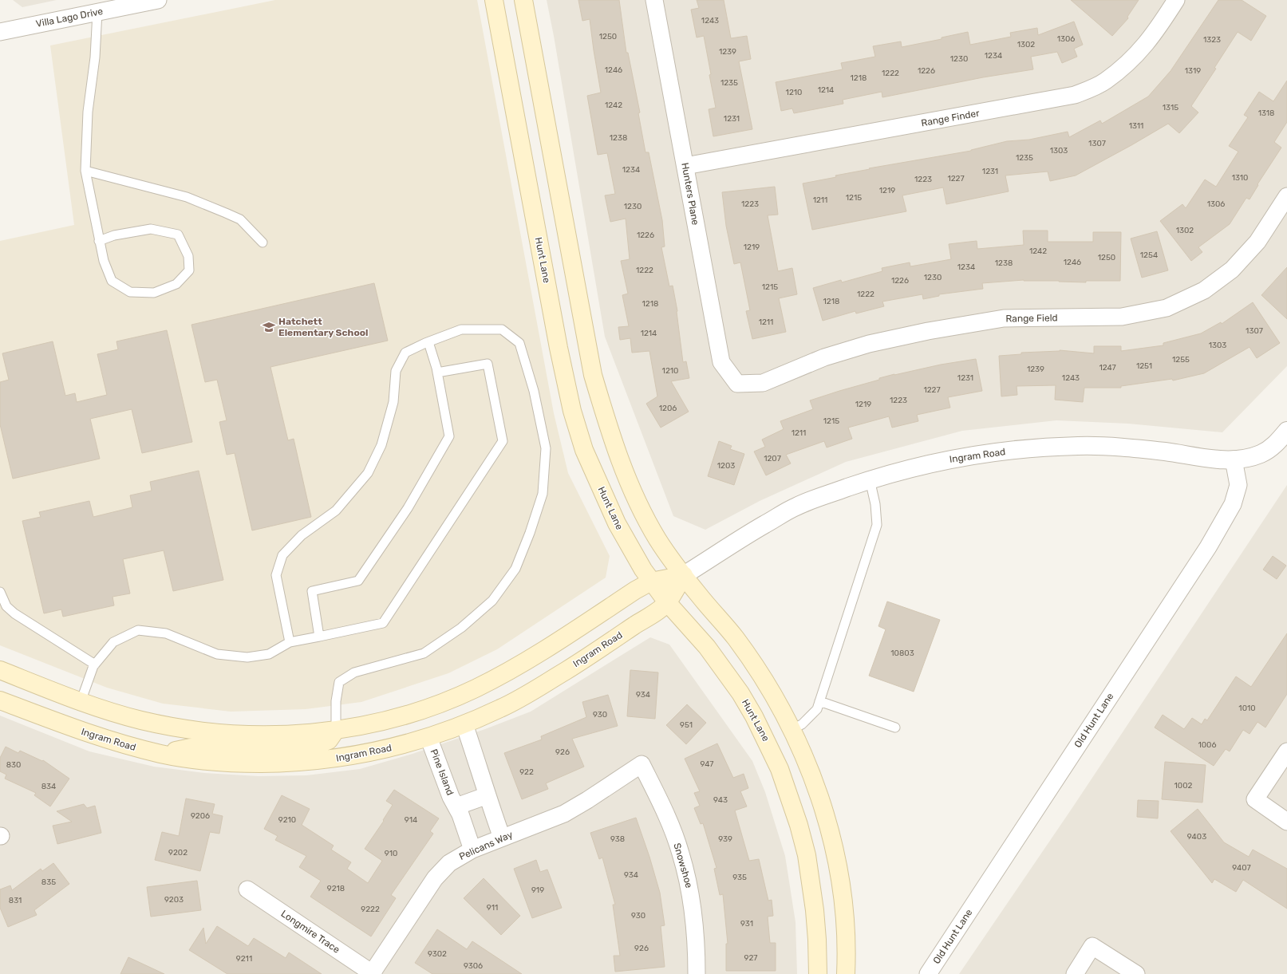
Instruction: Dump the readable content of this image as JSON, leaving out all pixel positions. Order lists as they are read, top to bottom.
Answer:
{
  "streets": {
    "main road": ["Hunt Lane", "Ingram Road"],
    "street": [
      "Villa Lago Drive",
      "Range Finder",
      "Hunters Plane",
      "Range Field",
      "Old Hunt Lane",
      "Pine Island",
      "Pelicans Way",
      "Snowshoe",
      "Longmire Trace"
    ]
  },
  "crossings": [
    ["Range Finder", "Hunters Plane"],
    ["Hunters Plane", "Range Field"],
    ["Hunt Lane", "Ingram Road"],
    ["Ingram Road", "Old Hunt Lane"],
    ["Ingram Road", "Pine Island"],
    ["Pine Island", "Pelicans Way"],
    ["Pelicans Way", "Snowshoe"],
    ["Pelicans Way", "Longmire Trace"]
  ],
  "places": {
    "school or university": ["Hatchett Elementary School"]
  },
  "house_numbers": [
    "1243",
    "1250",
    "1306",
    "1323",
    "1302",
    "1239",
    "1234",
    "1230",
    "1246",
    "1226",
    "1319",
    "1222",
    "1218",
    "1235",
    "1214",
    "1210",
    "1242",
    "1315",
    "1318",
    "1231",
    "1311",
    "1238",
    "1307",
    "1303",
    "1235",
    "1234",
    "1231",
    "1310",
    "1227",
    "1223",
    "1219",
    "1215",
    "1211",
    "1223",
    "1306",
    "1230",
    "1302",
    "1226",
    "1219",
    "1242",
    "1254",
    "1250",
    "1246",
    "1238",
    "1234",
    "1222",
    "1230",
    "1226",
    "1215",
    "1222",
    "1218",
    "1218",
    "1211",
    "1307",
    "1214",
    "1303",
    "1255",
    "1251",
    "1247",
    "1239",
    "1210",
    "1231",
    "1243",
    "1227",
    "1223",
    "1219",
    "1206",
    "1215",
    "1211",
    "1207",
    "1203",
    "10803",
    "934",
    "1010",
    "930",
    "951",
    "1006",
    "926",
    "947",
    "830",
    "922",
    "1002",
    "834",
    "943",
    "9206",
    "9210",
    "914",
    "9403",
    "938",
    "939",
    "9202",
    "910",
    "9407",
    "934",
    "935",
    "835",
    "9218",
    "919",
    "9203",
    "831",
    "911",
    "9222",
    "930",
    "931",
    "926",
    "9302",
    "927",
    "9211",
    "9306"
  ]
}
